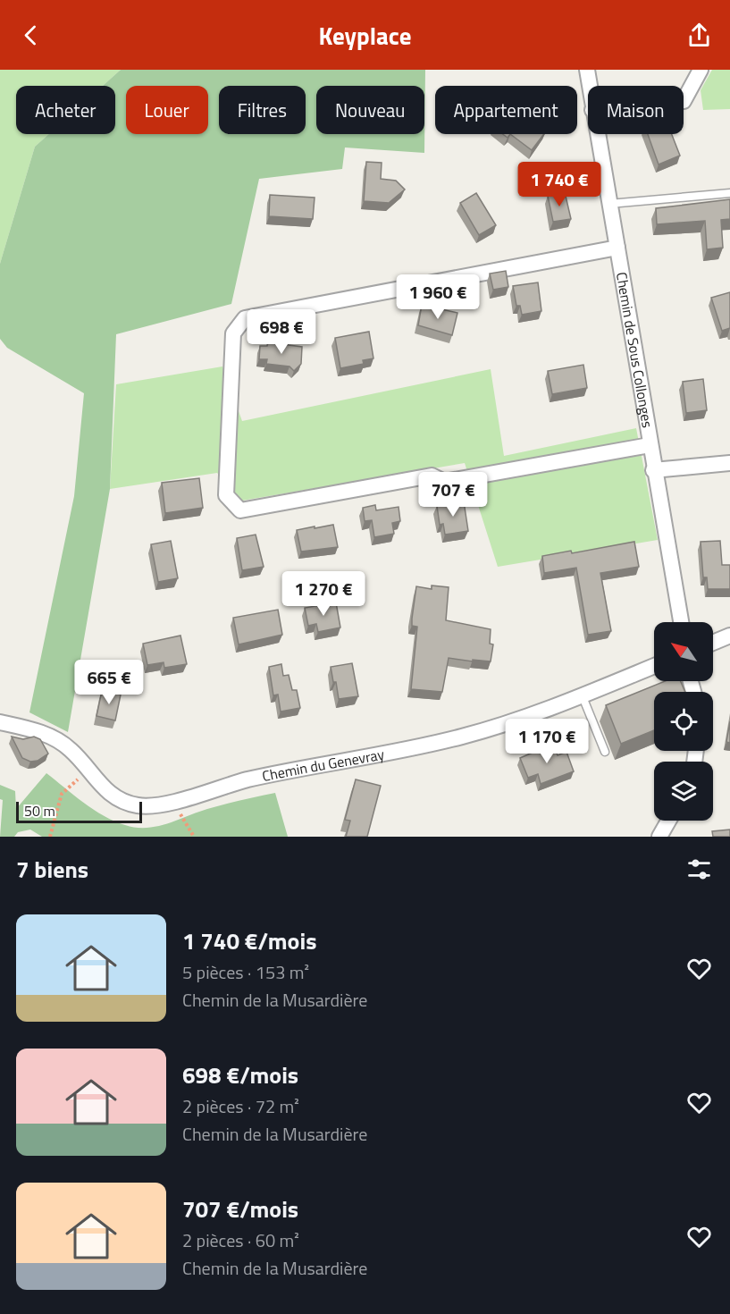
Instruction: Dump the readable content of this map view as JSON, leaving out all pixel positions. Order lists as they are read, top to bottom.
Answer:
{
  "streets": {
    "street": ["Chemin de Sous Collonges", "Chemin du Genevray"]
  },
  "scale_bar": "50 m",
  "north": "top left",
  "page": {
    "header": "Keyplace",
    "chip": [
      "Acheter",
      "Louer",
      "Filtres",
      "Nouveau",
      "Appartement",
      "Maison"
    ],
    "price": [
      "1 740 €",
      "1 960 €",
      "698 €",
      "707 €",
      "1 270 €",
      "665 €",
      "1 170 €"
    ],
    "scale": "50 m",
    "heading": "7 biens",
    "list": [
      {
        "name": "1 740 €/mois",
        "note": "5 pièces · 153 m² · Chemin de la Musardière"
      },
      {
        "name": "698 €/mois",
        "note": "2 pièces · 72 m² · Chemin de la Musardière"
      },
      {
        "name": "707 €/mois",
        "note": "2 pièces · 60 m² · Chemin de la Musardière"
      }
    ]
  }
}
